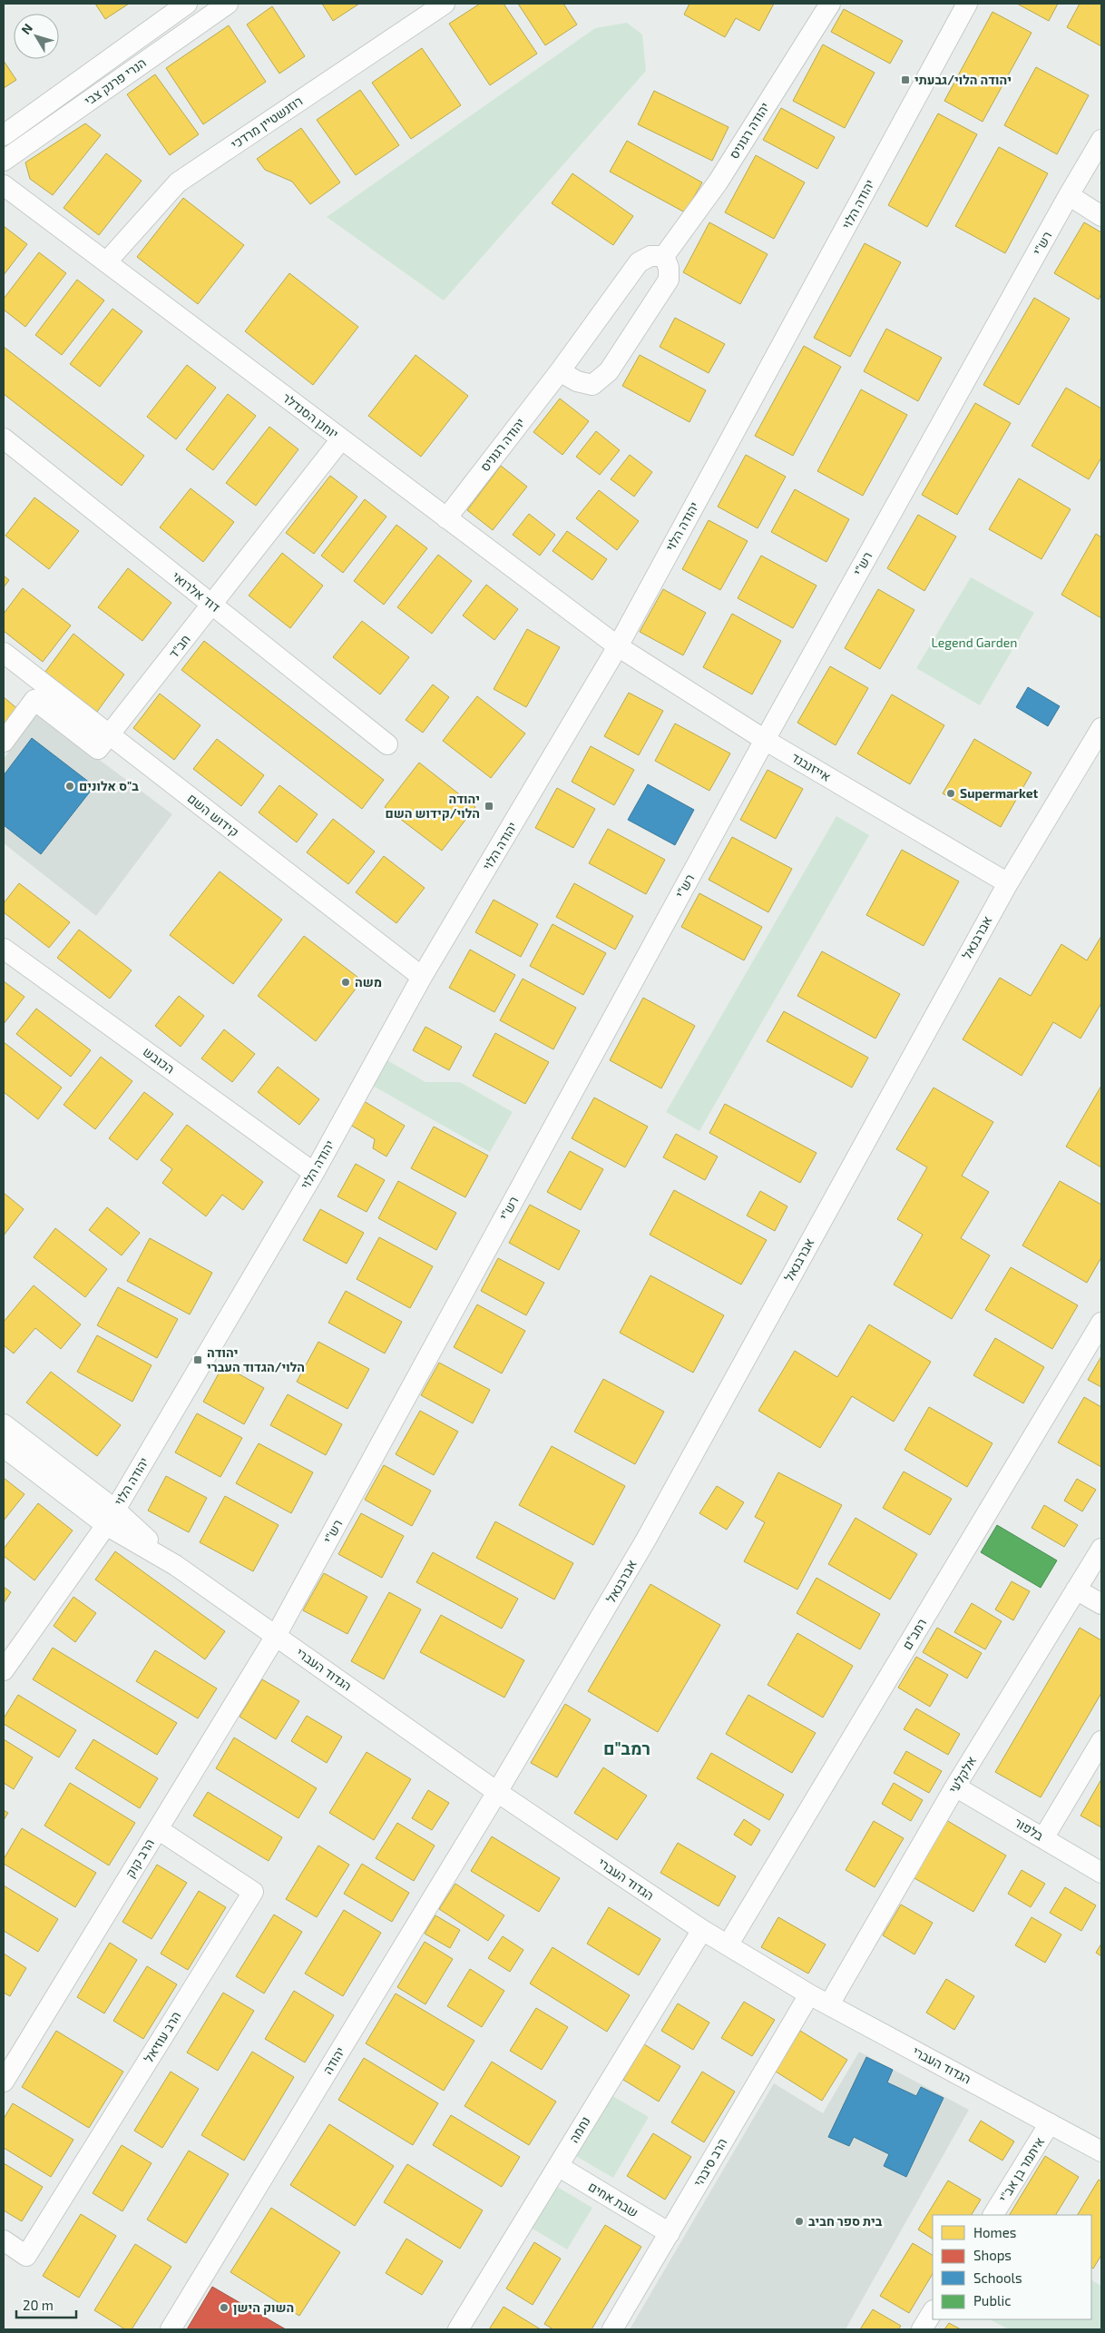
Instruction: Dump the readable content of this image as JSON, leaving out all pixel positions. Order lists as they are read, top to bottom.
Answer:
{
  "streets": {
    "street": [
      "הנרי פרנק צבי",
      "רוזנשטיין מרדכי",
      "יהודה רגוניס",
      "יהודה הלוי",
      "רש\"י",
      "יוחנן הסנדלר",
      "דוד אלרואי",
      "חב\"ד",
      "אייזנבנד",
      "קידוש השם",
      "אברבנאל",
      "הכובש",
      "רמב\"ם",
      "הגדוד העברי",
      "אלקלעי",
      "בלפור",
      "הרב קוק",
      "הרב עוזיאל",
      "יהודה",
      "נחמה",
      "הרב סיבהי",
      "איתמר בן אב\"י",
      "שבת אחים"
    ]
  },
  "crossings": [
    ["רוזנשטיין מרדכי", "יוחנן הסנדלר"],
    ["יהודה רגוניס", "יוחנן הסנדלר"],
    ["יהודה הלוי", "יוחנן הסנדלר"],
    ["יהודה הלוי", "אייזנבנד"],
    ["יהודה הלוי", "קידוש השם"],
    ["יהודה הלוי", "הכובש"],
    ["יהודה הלוי", "הגדוד העברי"],
    ["רש\"י", "אייזנבנד"],
    ["רש\"י", "הגדוד העברי"],
    ["רש\"י", "הרב קוק"],
    ["יוחנן הסנדלר", "חב\"ד"],
    ["יוחנן הסנדלר", "אייזנבנד"],
    ["דוד אלרואי", "חב\"ד"],
    ["חב\"ד", "קידוש השם"],
    ["אייזנבנד", "אברבנאל"],
    ["אברבנאל", "הגדוד העברי"],
    ["אברבנאל", "יהודה"],
    ["רמב\"ם", "הגדוד העברי"],
    ["הגדוד העברי", "אלקלעי"],
    ["הגדוד העברי", "הרב קוק"],
    ["הגדוד העברי", "יהודה"],
    ["הגדוד העברי", "נחמה"],
    ["הגדוד העברי", "הרב סיבהי"],
    ["הגדוד העברי", "איתמר בן אב\"י"],
    ["אלקלעי", "בלפור"],
    ["הרב קוק", "הרב עוזיאל"],
    ["נחמה", "שבת אחים"],
    ["הרב סיבהי", "שבת אחים"]
  ],
  "districts": ["רמב\"ם"],
  "parks": ["Legend Garden"],
  "places": {
    "transit": ["יהודה הלוי/גבעתי", "יהודה הלוי/קידוש השם", "יהודה הלוי/הגדוד העברי"],
    "other": [
      "ב\"ס אלונים",
      "Supermarket",
      "משה",
      "בית ספר חביב",
      "השוק הישן"
    ]
  },
  "legend": [
    "Homes",
    "Shops",
    "Schools",
    "Public"
  ],
  "scale_bar": "20 m",
  "north": "top left"
}
